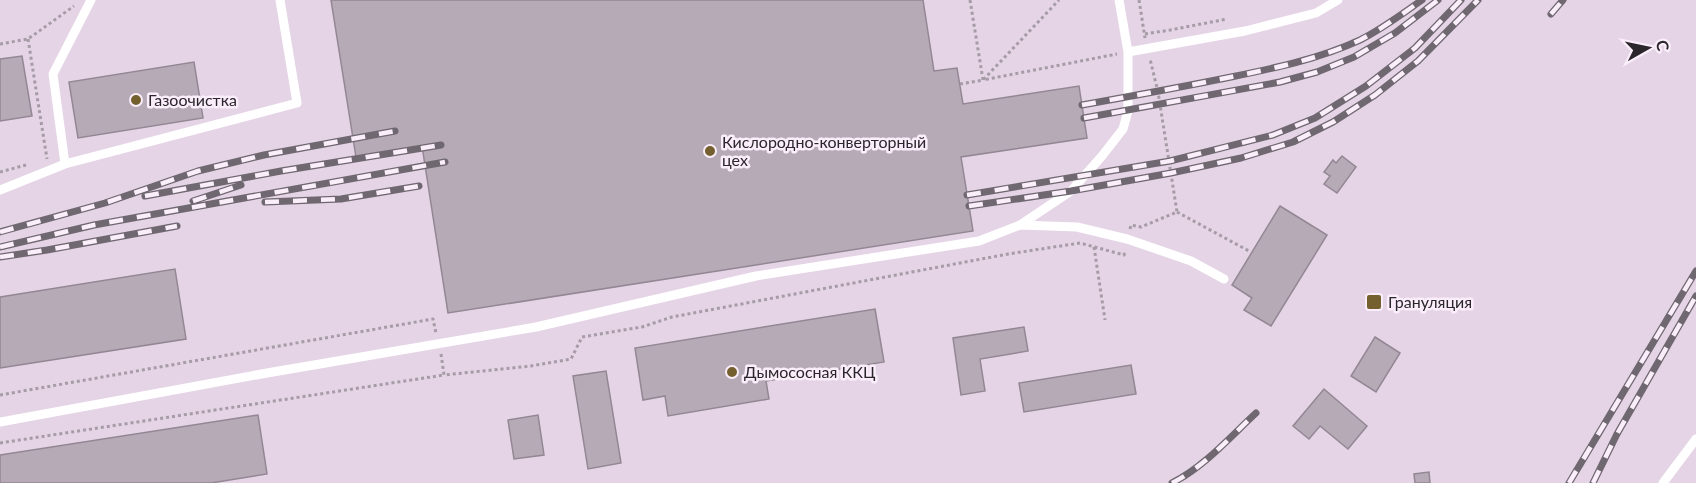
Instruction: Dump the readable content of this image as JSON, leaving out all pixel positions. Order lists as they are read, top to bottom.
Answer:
{
  "places": {
    "other": ["Газоочистка", "Кислородно-конверторный цех", "Дымососная ККЦ"],
    "transit": ["Грануляция"]
  },
  "north": "right"
}
